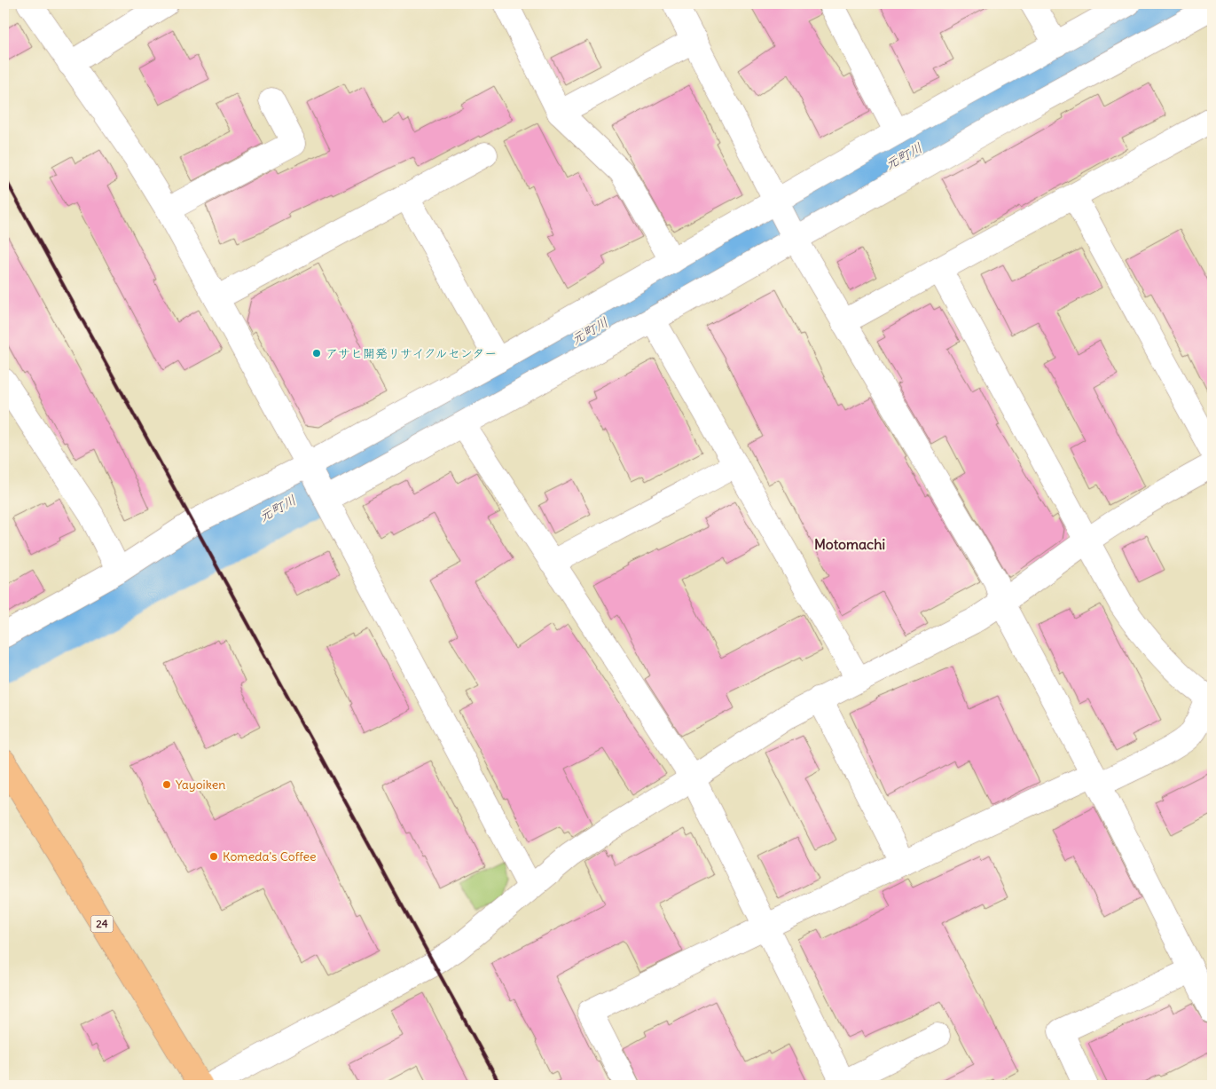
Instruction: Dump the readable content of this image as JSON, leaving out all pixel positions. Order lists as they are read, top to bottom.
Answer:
{
  "streets": {
    "highway": ["24"]
  },
  "districts": ["Motomachi"],
  "water": ["元町川"],
  "places": ["アサヒ開発リサイクルセンター", "Yayoiken", "Komeda's Coffee"]
}
